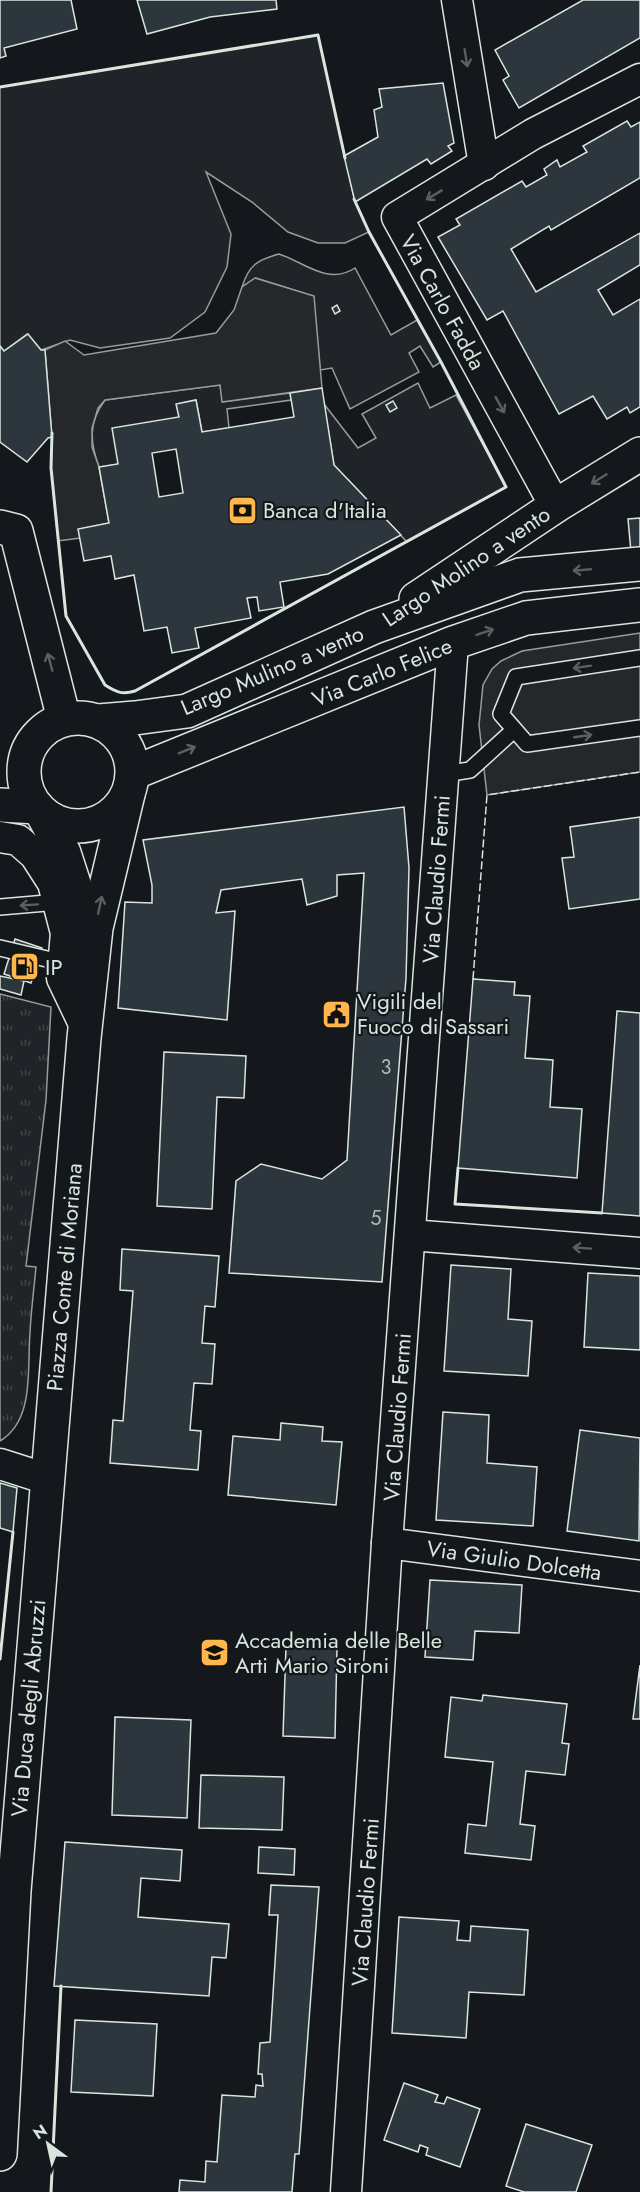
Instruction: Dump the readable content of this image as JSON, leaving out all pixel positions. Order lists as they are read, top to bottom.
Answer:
{
  "streets": {
    "main road": [
      "Largo Molino a vento",
      "Largo Mulino a vento",
      "Via Carlo Felice",
      "Piazza Conte di Moriana",
      "Via Duca degli Abruzzi"
    ],
    "street": ["Via Carlo Fadda", "Via Claudio Fermi", "Via Giulio Dolcetta"]
  },
  "crossings": [
    ["Via Carlo Fadda", "Largo Molino a vento"],
    ["Largo Molino a vento", "Largo Mulino a vento"],
    ["Largo Molino a vento", "Via Carlo Felice"],
    ["Largo Mulino a vento", "Via Carlo Felice"],
    ["Largo Mulino a vento", "Piazza Conte di Moriana"],
    ["Via Carlo Felice", "Via Claudio Fermi"],
    ["Via Carlo Felice", "Piazza Conte di Moriana"],
    ["Via Claudio Fermi", "Via Giulio Dolcetta"],
    ["Piazza Conte di Moriana", "Via Duca degli Abruzzi"]
  ],
  "one_way": ["Via Carlo Fadda"],
  "places": {
    "bank": ["Banca d'Italia"],
    "fuel station": ["IP"],
    "public building": ["Vigili del Fuoco di Sassari"],
    "school or university": ["Accademia delle Belle Arti Mario Sironi"]
  },
  "house_numbers": ["3", "5"],
  "north": "top left"
}
